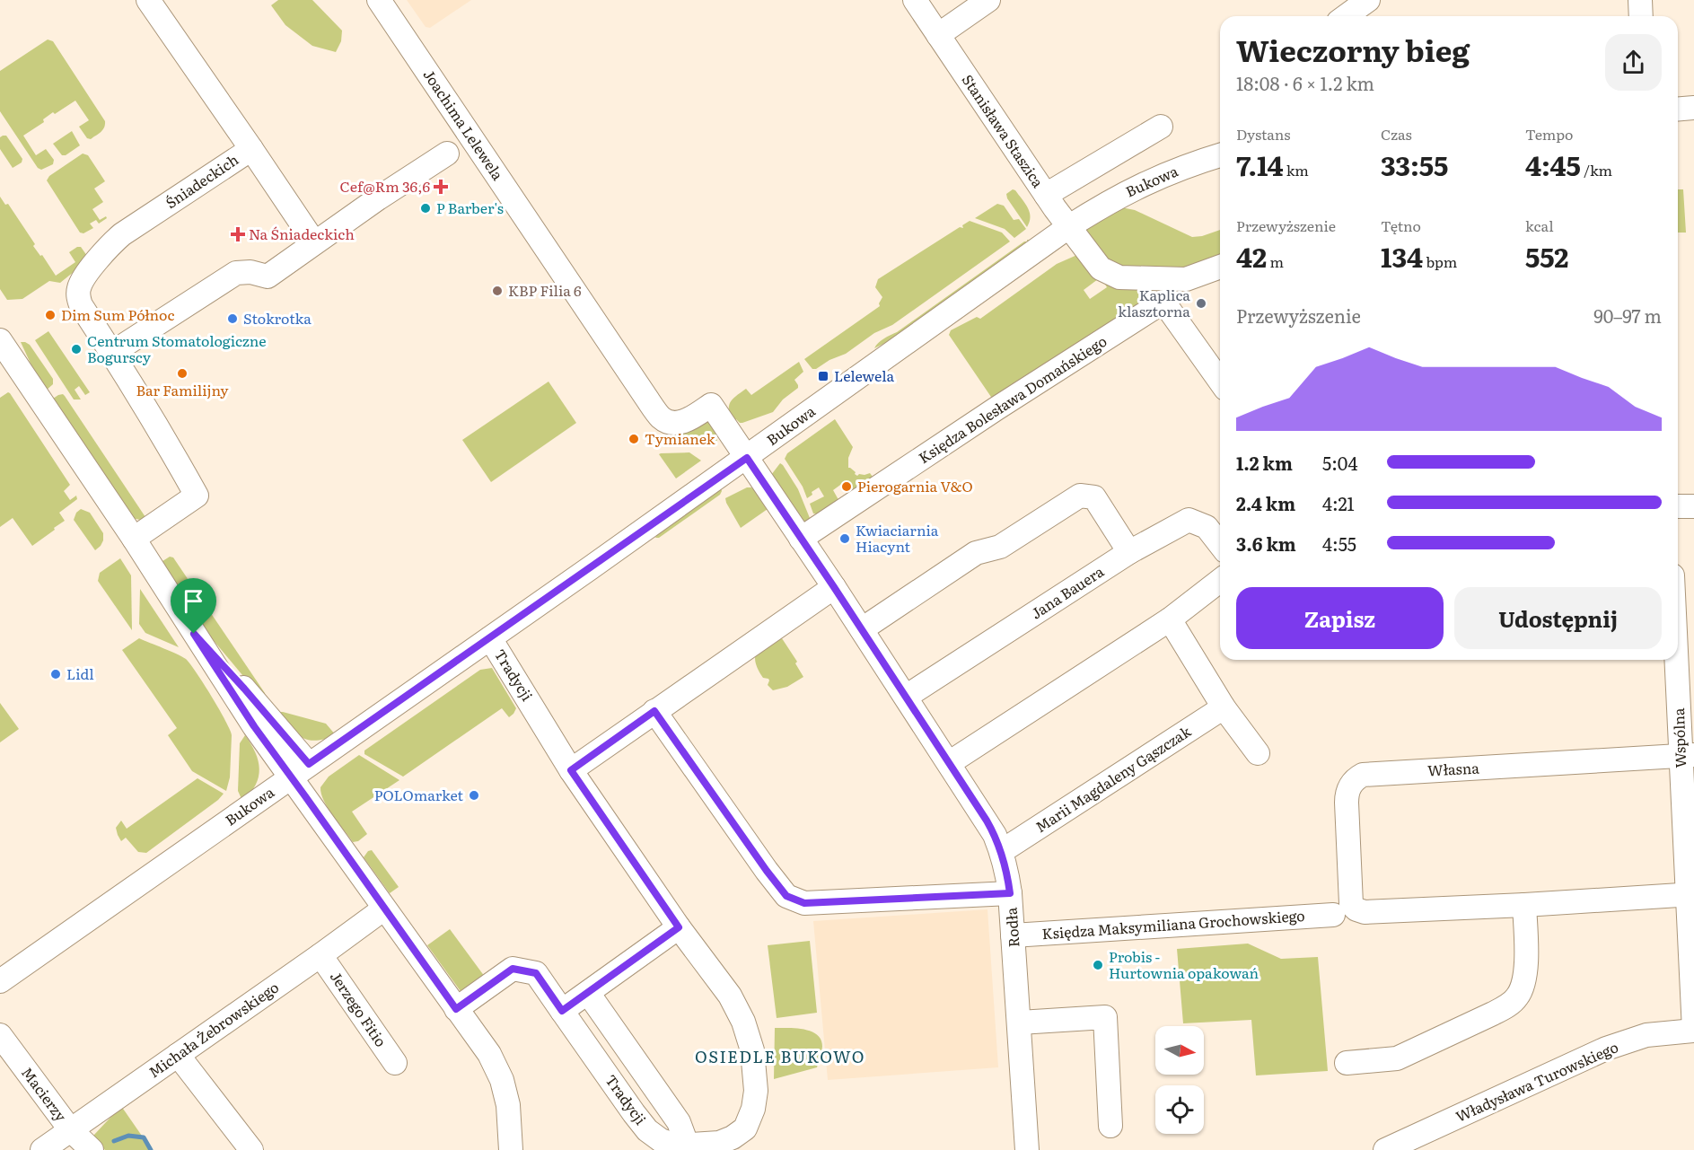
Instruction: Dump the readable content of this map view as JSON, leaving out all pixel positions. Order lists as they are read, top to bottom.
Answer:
{
  "streets": {
    "street": [
      "Joachima Lelewela",
      "Stanisława Staszica",
      "Śniadeckich",
      "Bukowa",
      "Księdza Bolesława Domańskiego",
      "Jana Bauera",
      "Tradycji",
      "Wspólna",
      "Własna",
      "Marii Magdaleny Gąszczak",
      "Księdza Maksymiliana Grochowskiego",
      "Rodła",
      "Jerzego Fitio",
      "Michała Żebrowskiego",
      "Władysława Turowskiego",
      "Macierzy"
    ]
  },
  "crossings": [
    ["Joachima Lelewela", "Bukowa"],
    ["Joachima Lelewela", "Rodła"],
    ["Stanisława Staszica", "Bukowa"],
    ["Bukowa", "Tradycji"],
    ["Bukowa", "Rodła"],
    ["Księdza Bolesława Domańskiego", "Rodła"],
    ["Jana Bauera", "Rodła"],
    ["Wspólna", "Własna"],
    ["Wspólna", "Księdza Maksymiliana Grochowskiego"],
    ["Wspólna", "Władysława Turowskiego"],
    ["Własna", "Księdza Maksymiliana Grochowskiego"],
    ["Marii Magdaleny Gąszczak", "Rodła"],
    ["Księdza Maksymiliana Grochowskiego", "Rodła"],
    ["Jerzego Fitio", "Michała Żebrowskiego"],
    ["Michała Żebrowskiego", "Macierzy"]
  ],
  "districts": ["OSIEDLE BUKOWO"],
  "places": {
    "health": ["Cef@Rm 36,6", "Na Śniadeckich"],
    "other": [
      "P Barber's",
      "KBP Filia 6",
      "Kaplica klasztorna",
      "Dim Sum Północ",
      "Stokrotka",
      "Centrum Stomatologiczne Bogurscy",
      "Bar Familijny",
      "Tymianek",
      "Pierogarnia V&O",
      "Kwiaciarnia Hiacynt",
      "Lidl",
      "POLOmarket",
      "Probis - Hurtownia opakowań"
    ],
    "transit": ["Lelewela"]
  },
  "north": "right",
  "page": {
    "heading": ["Wieczorny bieg", "18:08 · 6 × 1.2 km"],
    "stats": [
      ["Dystans", "7.14 km"],
      ["Czas", "33:55"],
      ["Tempo", "4:45 /km"],
      ["Przewyższenie", "42 m"],
      ["Tętno", "134 bpm"],
      ["kcal", "552"]
    ],
    "chart": ["Przewyższenie", "90–97 m"],
    "list": [
      {
        "name": "1.2 km",
        "note": "5:04"
      },
      {
        "name": "2.4 km",
        "note": "4:21"
      },
      {
        "name": "3.6 km",
        "note": "4:55"
      }
    ],
    "buttons": ["Zapisz", "Udostępnij"]
  }
}
